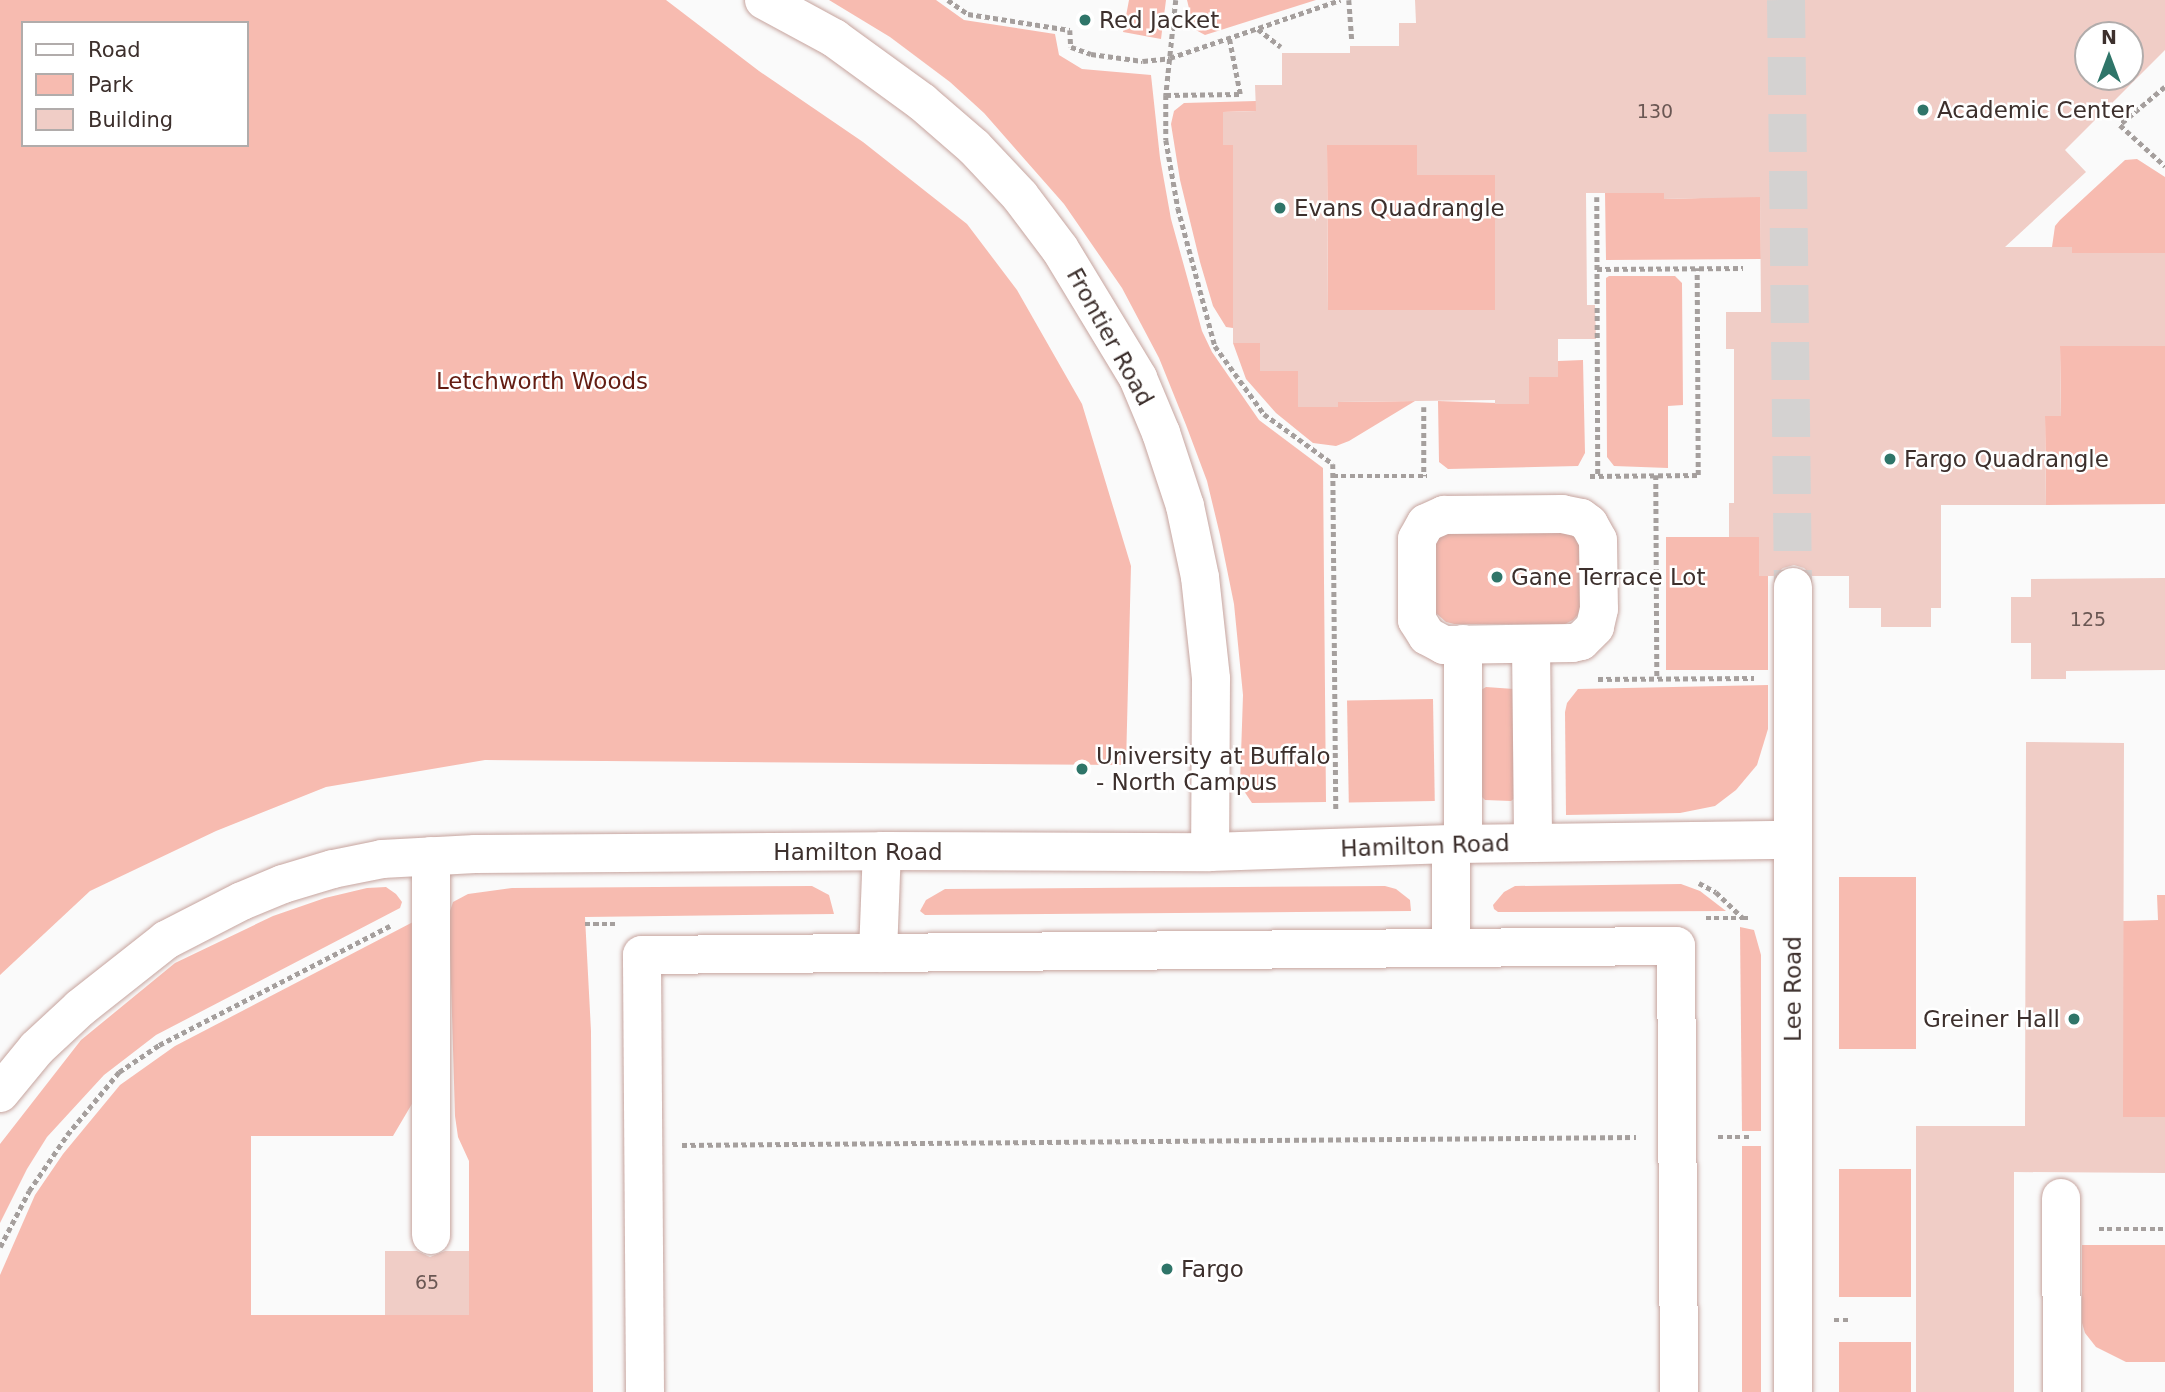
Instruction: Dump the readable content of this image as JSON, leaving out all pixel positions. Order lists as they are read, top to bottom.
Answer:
{
  "streets": {
    "street": ["Frontier Road", "Hamilton Road", "Lee Road"]
  },
  "crossings": [
    ["Frontier Road", "Hamilton Road"],
    ["Hamilton Road", "Lee Road"]
  ],
  "parks": ["Letchworth Woods"],
  "places": [
    "Red Jacket",
    "Academic Center",
    "Evans Quadrangle",
    "Fargo Quadrangle",
    "Gane Terrace Lot",
    "University at Buffalo - North Campus",
    "Greiner Hall",
    "Fargo"
  ],
  "house_numbers": ["130", "125", "65"],
  "legend": ["Road", "Park", "Building"],
  "north": "top"
}
